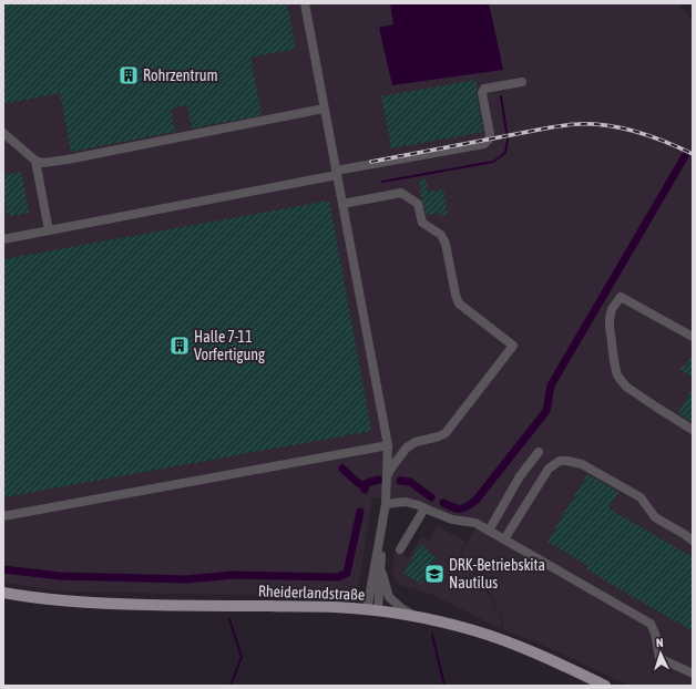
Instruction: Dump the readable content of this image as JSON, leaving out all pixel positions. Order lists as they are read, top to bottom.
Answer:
{
  "streets": {
    "main road": ["Rheiderlandstraße"]
  },
  "places": {
    "building": ["Rohrzentrum", "Halle 7-11 Vorfertigung"],
    "school or university": ["DRK-Betriebskita Nautilus"]
  },
  "north": "top"
}
